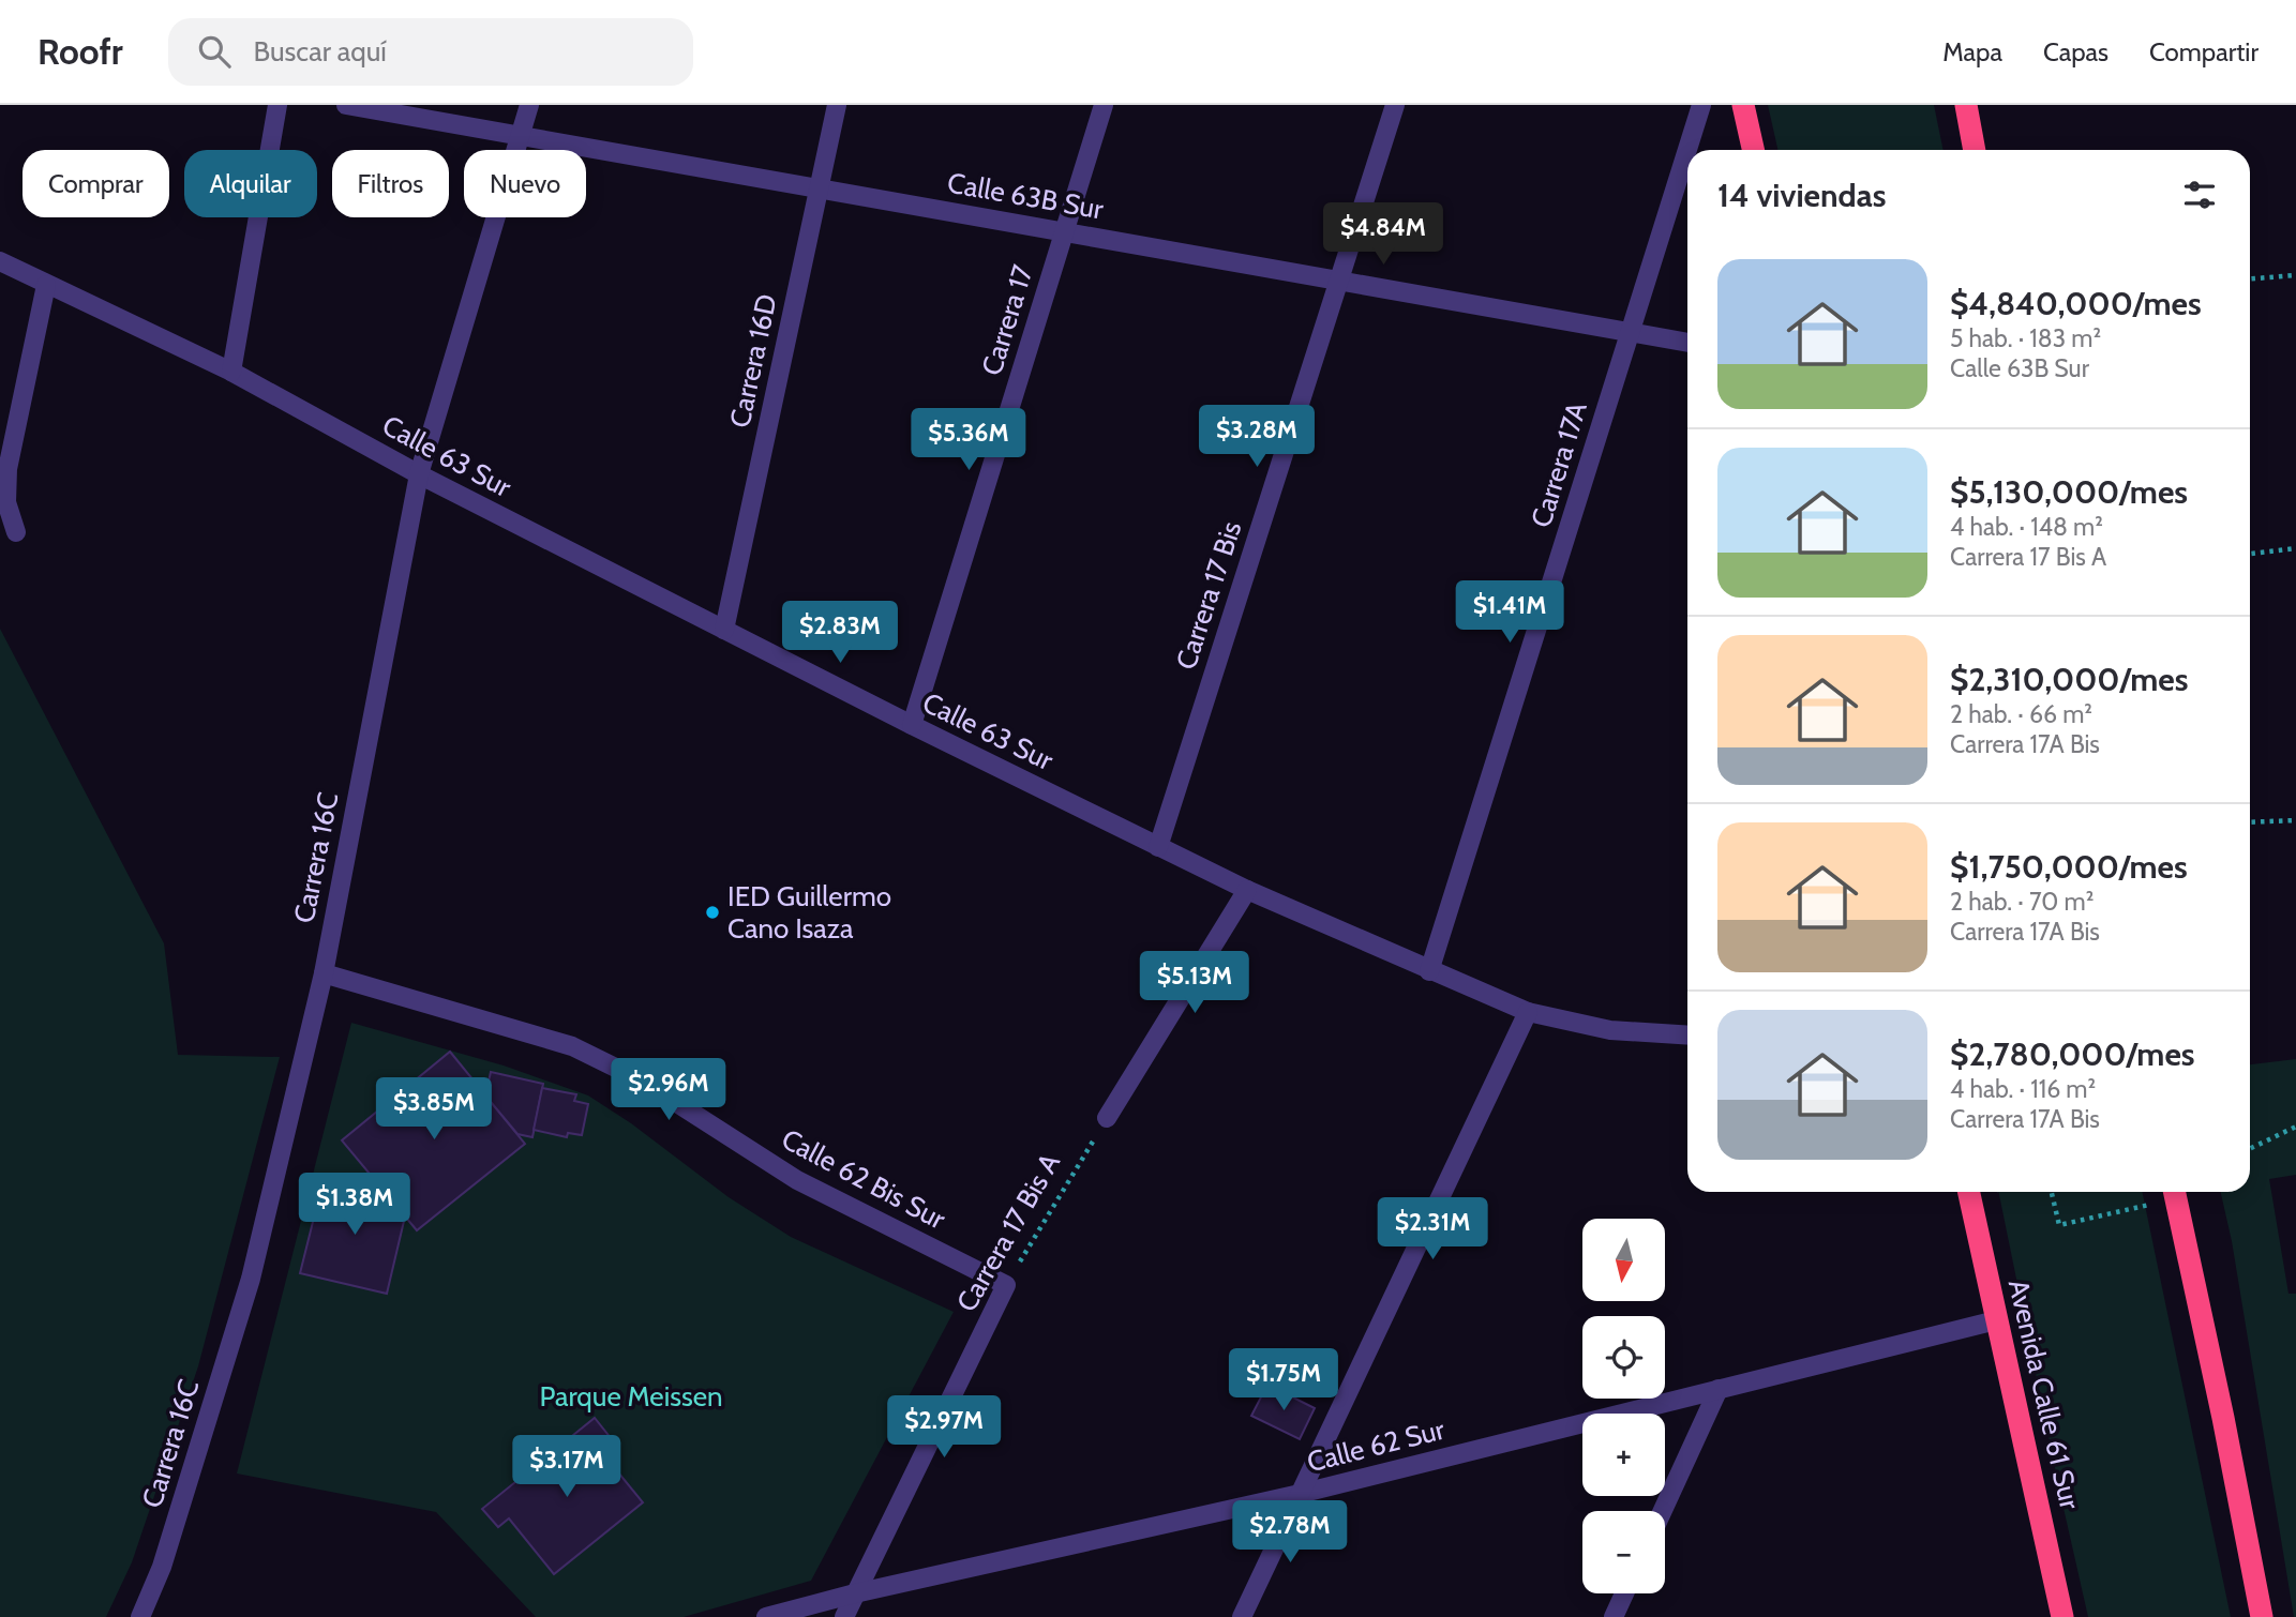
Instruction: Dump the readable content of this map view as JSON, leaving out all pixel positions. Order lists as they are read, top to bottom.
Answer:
{
  "streets": {
    "highway": ["Avenida Calle 61 Sur"],
    "street": [
      "Calle 63B Sur",
      "Carrera 17",
      "Carrera 16D",
      "Calle 63 Sur",
      "Carrera 17A",
      "Carrera 17 Bis",
      "Carrera 16C",
      "Calle 62 Bis Sur",
      "Carrera 17 Bis A",
      "Calle 62 Sur"
    ]
  },
  "crossings": [
    ["Calle 63B Sur", "Carrera 17"],
    ["Calle 63B Sur", "Carrera 16D"],
    ["Calle 63B Sur", "Carrera 17A"],
    ["Calle 63B Sur", "Carrera 17 Bis"],
    ["Calle 63B Sur", "Carrera 16C"],
    ["Carrera 17", "Calle 63 Sur"],
    ["Carrera 16D", "Calle 63 Sur"],
    ["Calle 63 Sur", "Carrera 17A"],
    ["Calle 63 Sur", "Carrera 17 Bis"],
    ["Calle 63 Sur", "Carrera 16C"],
    ["Carrera 16C", "Calle 62 Bis Sur"],
    ["Calle 62 Bis Sur", "Carrera 17 Bis A"],
    ["Carrera 17 Bis A", "Calle 62 Sur"],
    ["Avenida Calle 61 Sur", "Calle 62 Sur"]
  ],
  "parks": ["Parque Meissen"],
  "places": ["IED Guillermo Cano Isaza"],
  "north": "bottom",
  "page": {
    "header": "Roofr",
    "search": "Buscar aquí",
    "nav": ["Mapa", "Capas", "Compartir"],
    "chip": [
      "Comprar",
      "Alquilar",
      "Filtros",
      "Nuevo"
    ],
    "heading": "14 viviendas",
    "price": [
      "$4.84M",
      "$3.28M",
      "$5.36M",
      "$1.41M",
      "$2.83M",
      "$5.13M",
      "$2.96M",
      "$3.85M",
      "$1.38M",
      "$2.31M",
      "$1.75M",
      "$2.97M",
      "$3.17M",
      "$2.78M"
    ],
    "list": [
      {
        "name": "$4,840,000/mes",
        "note": "5 hab. · 183 m² · Calle 63B Sur"
      },
      {
        "name": "$5,130,000/mes",
        "note": "4 hab. · 148 m² · Carrera 17 Bis A"
      },
      {
        "name": "$2,310,000/mes",
        "note": "2 hab. · 66 m² · Carrera 17A Bis"
      },
      {
        "name": "$1,750,000/mes",
        "note": "2 hab. · 70 m² · Carrera 17A Bis"
      },
      {
        "name": "$2,780,000/mes",
        "note": "4 hab. · 116 m² · Carrera 17A Bis"
      }
    ],
    "map_buttons": ["+", "−"]
  }
}
